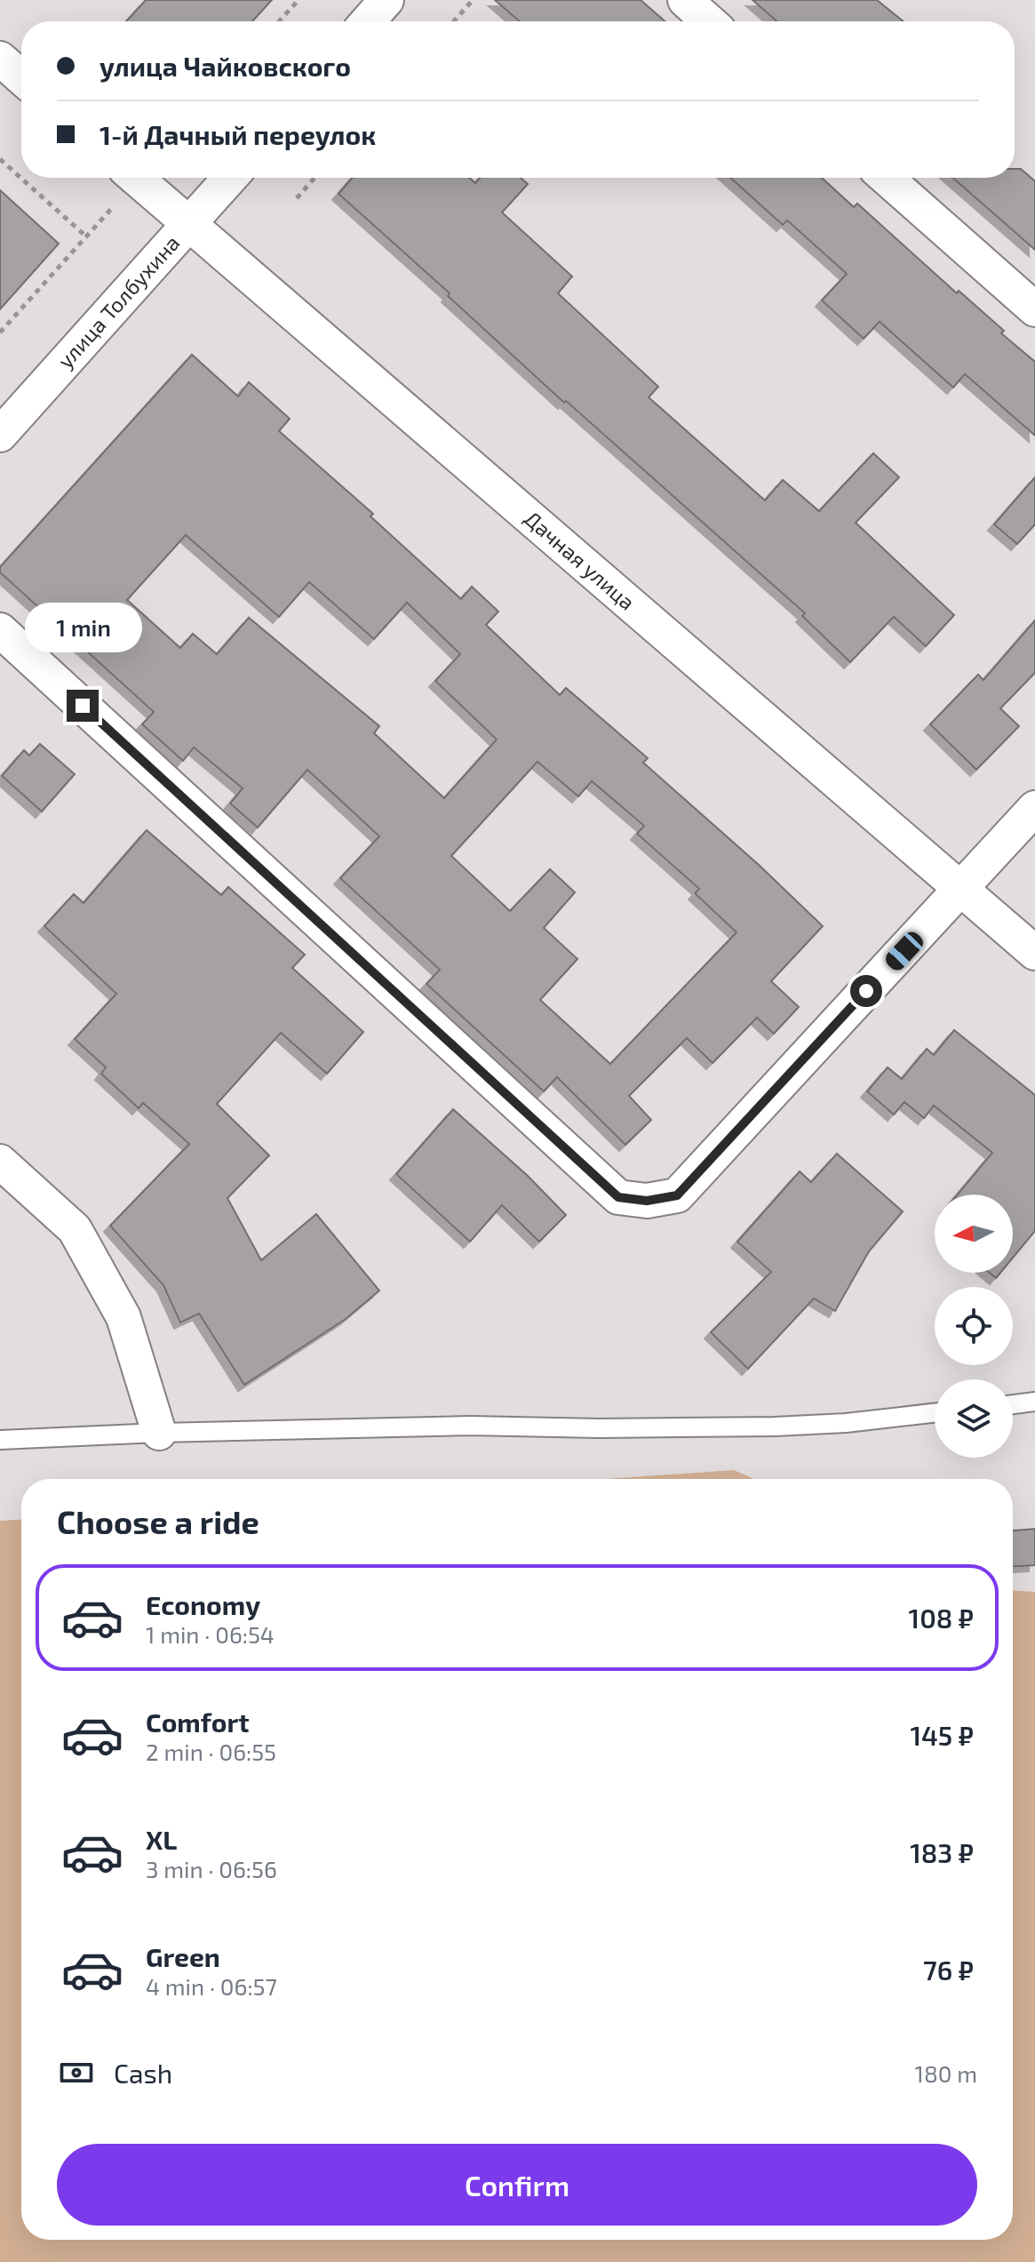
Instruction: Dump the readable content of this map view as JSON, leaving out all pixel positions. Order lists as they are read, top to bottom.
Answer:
{
  "streets": {
    "street": ["улица Толбухина", "Дачная улица"]
  },
  "crossings": [
    ["улица Толбухина", "Дачная улица"]
  ],
  "north": "left",
  "page": {
    "banner": ["улица Чайковского", "1-й Дачный переулок"],
    "bubble": "1 min",
    "heading": "Choose a ride",
    "list": [
      {
        "name": "Economy",
        "note": "1 min · 06:54",
        "value": "108 ₽"
      },
      {
        "name": "Comfort",
        "note": "2 min · 06:55",
        "value": "145 ₽"
      },
      {
        "name": "XL",
        "note": "3 min · 06:56",
        "value": "183 ₽"
      },
      {
        "name": "Green",
        "note": "4 min · 06:57",
        "value": "76 ₽"
      }
    ],
    "pay": ["Cash", "180 m"],
    "buttons": "Confirm"
  }
}
